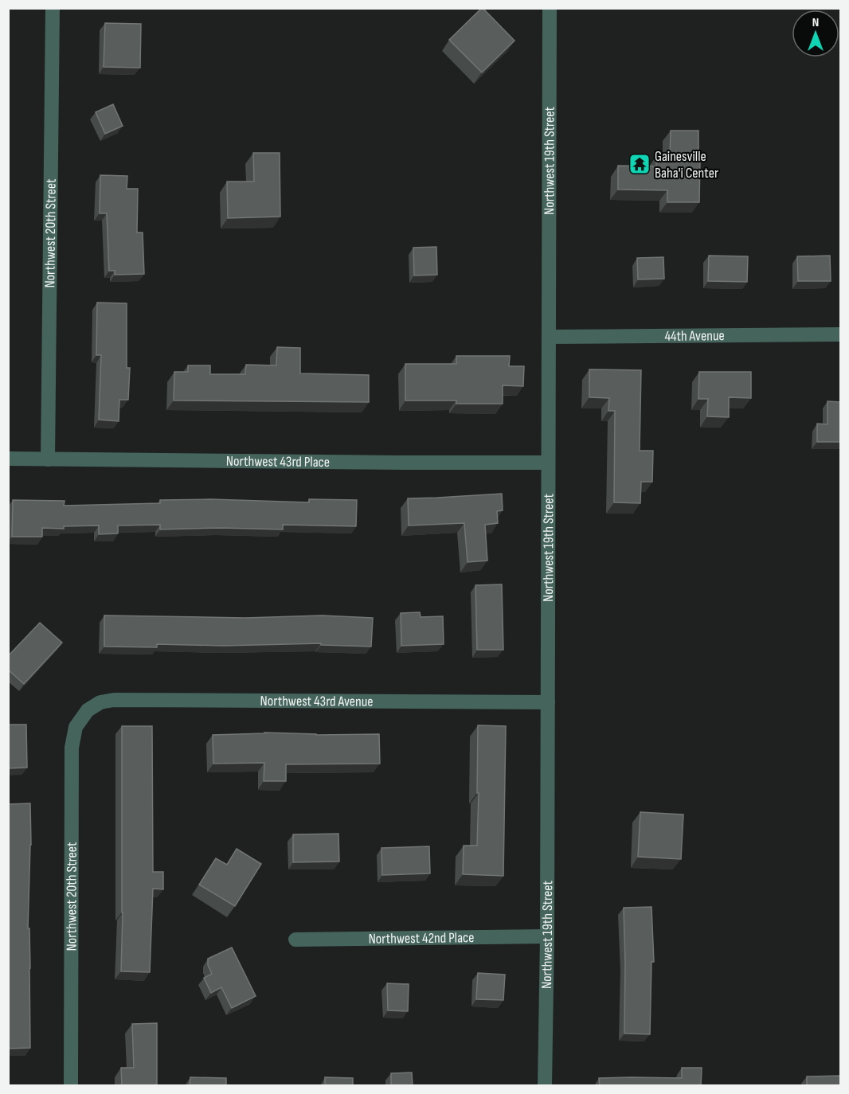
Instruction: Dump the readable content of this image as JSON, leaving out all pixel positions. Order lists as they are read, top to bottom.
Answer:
{
  "streets": {
    "street": [
      "Northwest 19th Street",
      "Northwest 20th Street",
      "44th Avenue",
      "Northwest 43rd Place",
      "Northwest 43rd Avenue",
      "Northwest 42nd Place"
    ]
  },
  "crossings": [
    ["Northwest 19th Street", "44th Avenue"],
    ["Northwest 19th Street", "Northwest 43rd Place"],
    ["Northwest 19th Street", "Northwest 43rd Avenue"],
    ["Northwest 19th Street", "Northwest 42nd Place"],
    ["Northwest 20th Street", "Northwest 43rd Place"],
    ["Northwest 20th Street", "Northwest 43rd Avenue"]
  ],
  "places": {
    "temple": ["Gainesville Baha'i Center"]
  },
  "north": "top"
}
